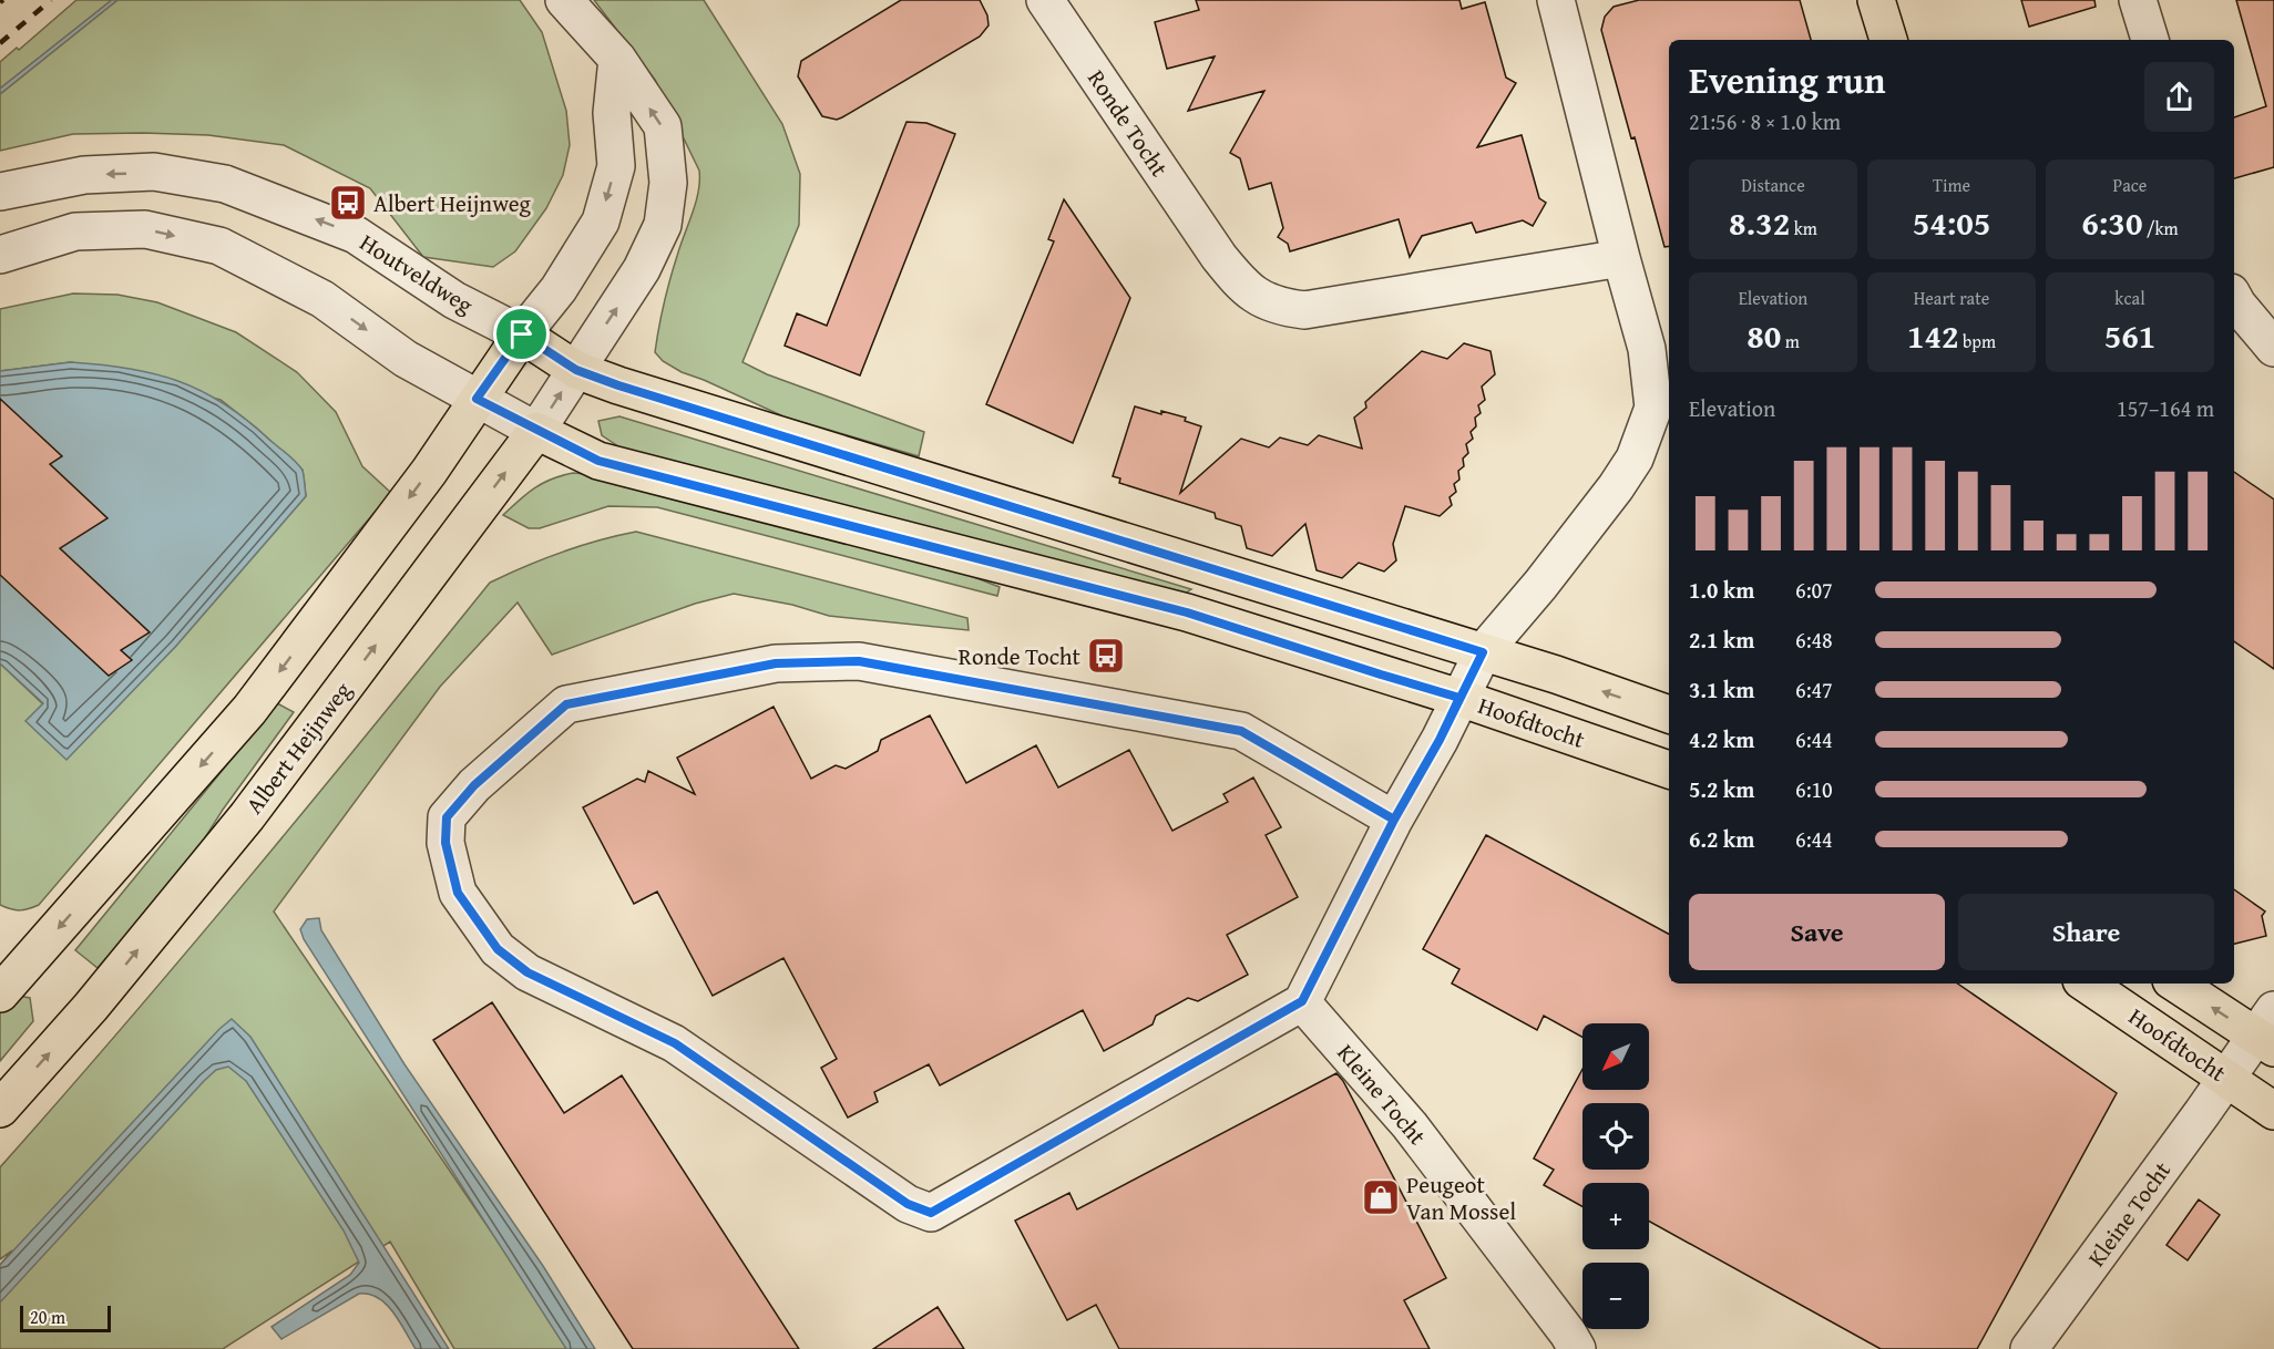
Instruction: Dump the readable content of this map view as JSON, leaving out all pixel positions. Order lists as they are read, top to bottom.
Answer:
{
  "streets": {
    "main road": ["Hoofdtocht", "Albert Heijnweg"],
    "street": ["Ronde Tocht", "Houtveldweg", "Kleine Tocht"]
  },
  "crossings": [
    ["Hoofdtocht", "Albert Heijnweg"],
    ["Hoofdtocht", "Kleine Tocht"]
  ],
  "one_way": ["Albert Heijnweg"],
  "places": {
    "bus stop": ["Albert Heijnweg", "Ronde Tocht"],
    "shop": ["Peugeot Van Mossel"]
  },
  "scale_bar": "20 m",
  "north": "bottom left",
  "page": {
    "heading": ["Evening run", "21:56 · 8 × 1.0 km"],
    "stats": [
      ["Distance", "8.32 km"],
      ["Time", "54:05"],
      ["Pace", "6:30 /km"],
      ["Elevation", "80 m"],
      ["Heart rate", "142 bpm"],
      ["kcal", "561"]
    ],
    "chart": ["Elevation", "157–164 m"],
    "list": [
      {
        "name": "1.0 km",
        "note": "6:07"
      },
      {
        "name": "2.1 km",
        "note": "6:48"
      },
      {
        "name": "3.1 km",
        "note": "6:47"
      },
      {
        "name": "4.2 km",
        "note": "6:44"
      },
      {
        "name": "5.2 km",
        "note": "6:10"
      },
      {
        "name": "6.2 km",
        "note": "6:44"
      }
    ],
    "buttons": ["Save", "Share"],
    "map_buttons": ["+", "−"],
    "scale": "20 m"
  }
}
